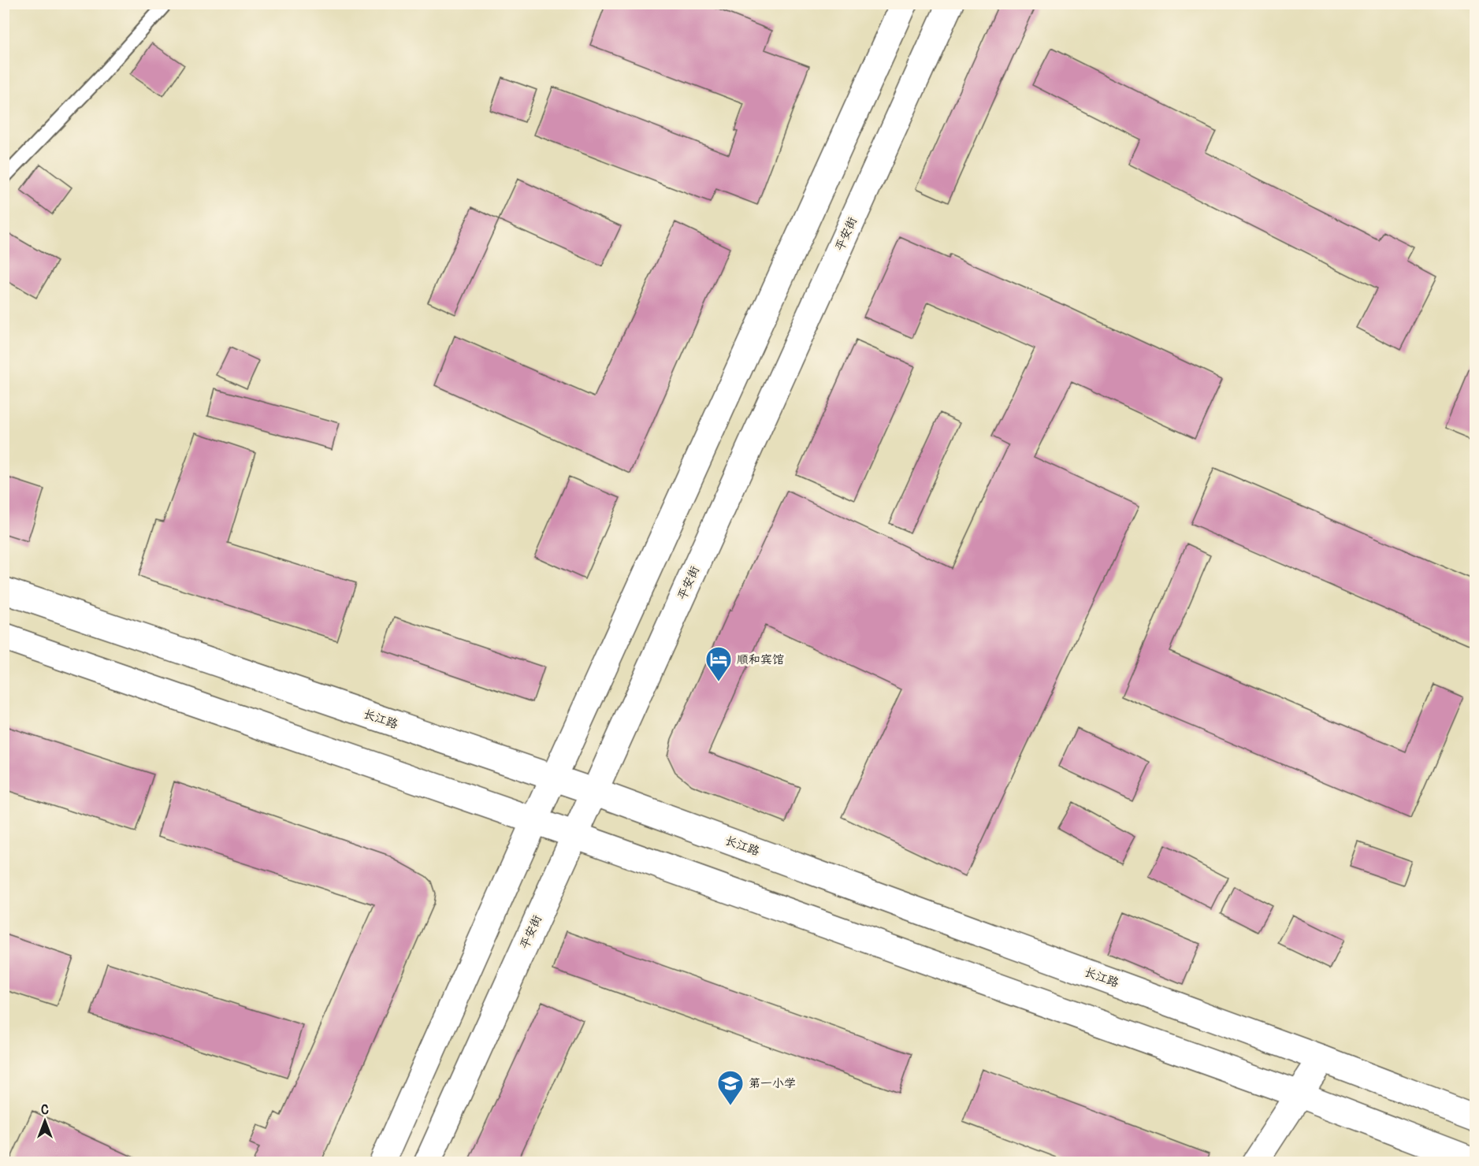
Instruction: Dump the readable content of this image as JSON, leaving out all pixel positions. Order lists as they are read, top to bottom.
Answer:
{
  "streets": {
    "main road": ["平安街", "长江路"]
  },
  "crossings": [
    ["平安街", "长江路"]
  ],
  "places": {
    "hotel": ["顺和宾馆"],
    "school or university": ["第一小学"]
  },
  "north": "top"
}
